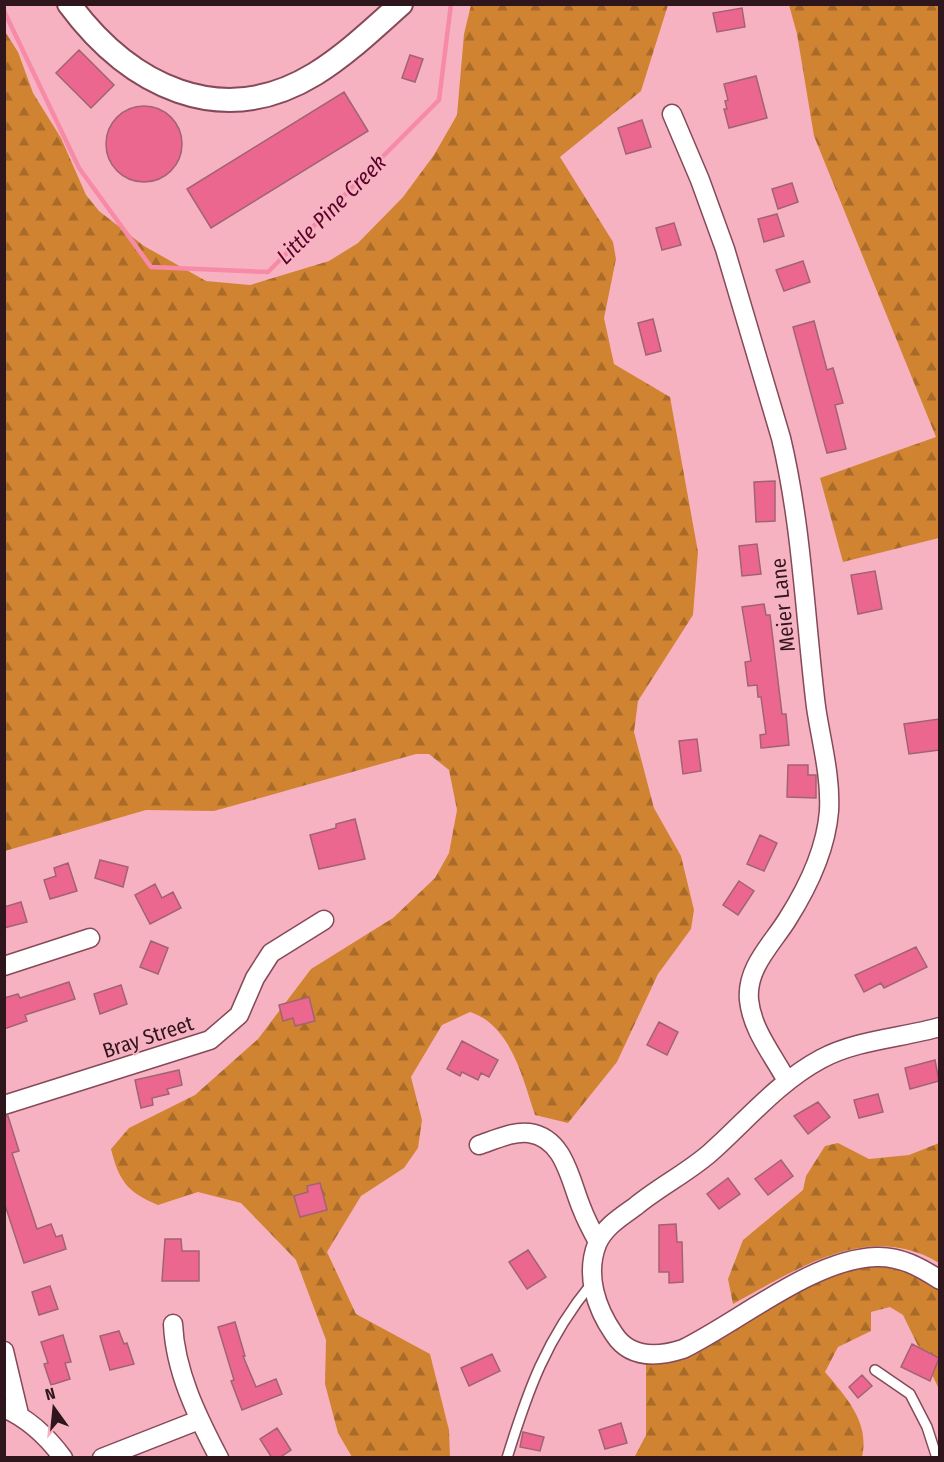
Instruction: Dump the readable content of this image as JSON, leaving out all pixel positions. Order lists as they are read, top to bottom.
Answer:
{
  "streets": {
    "street": ["Meier Lane", "Bray Street"]
  },
  "water": ["Little Pine Creek"],
  "north": "top"
}
